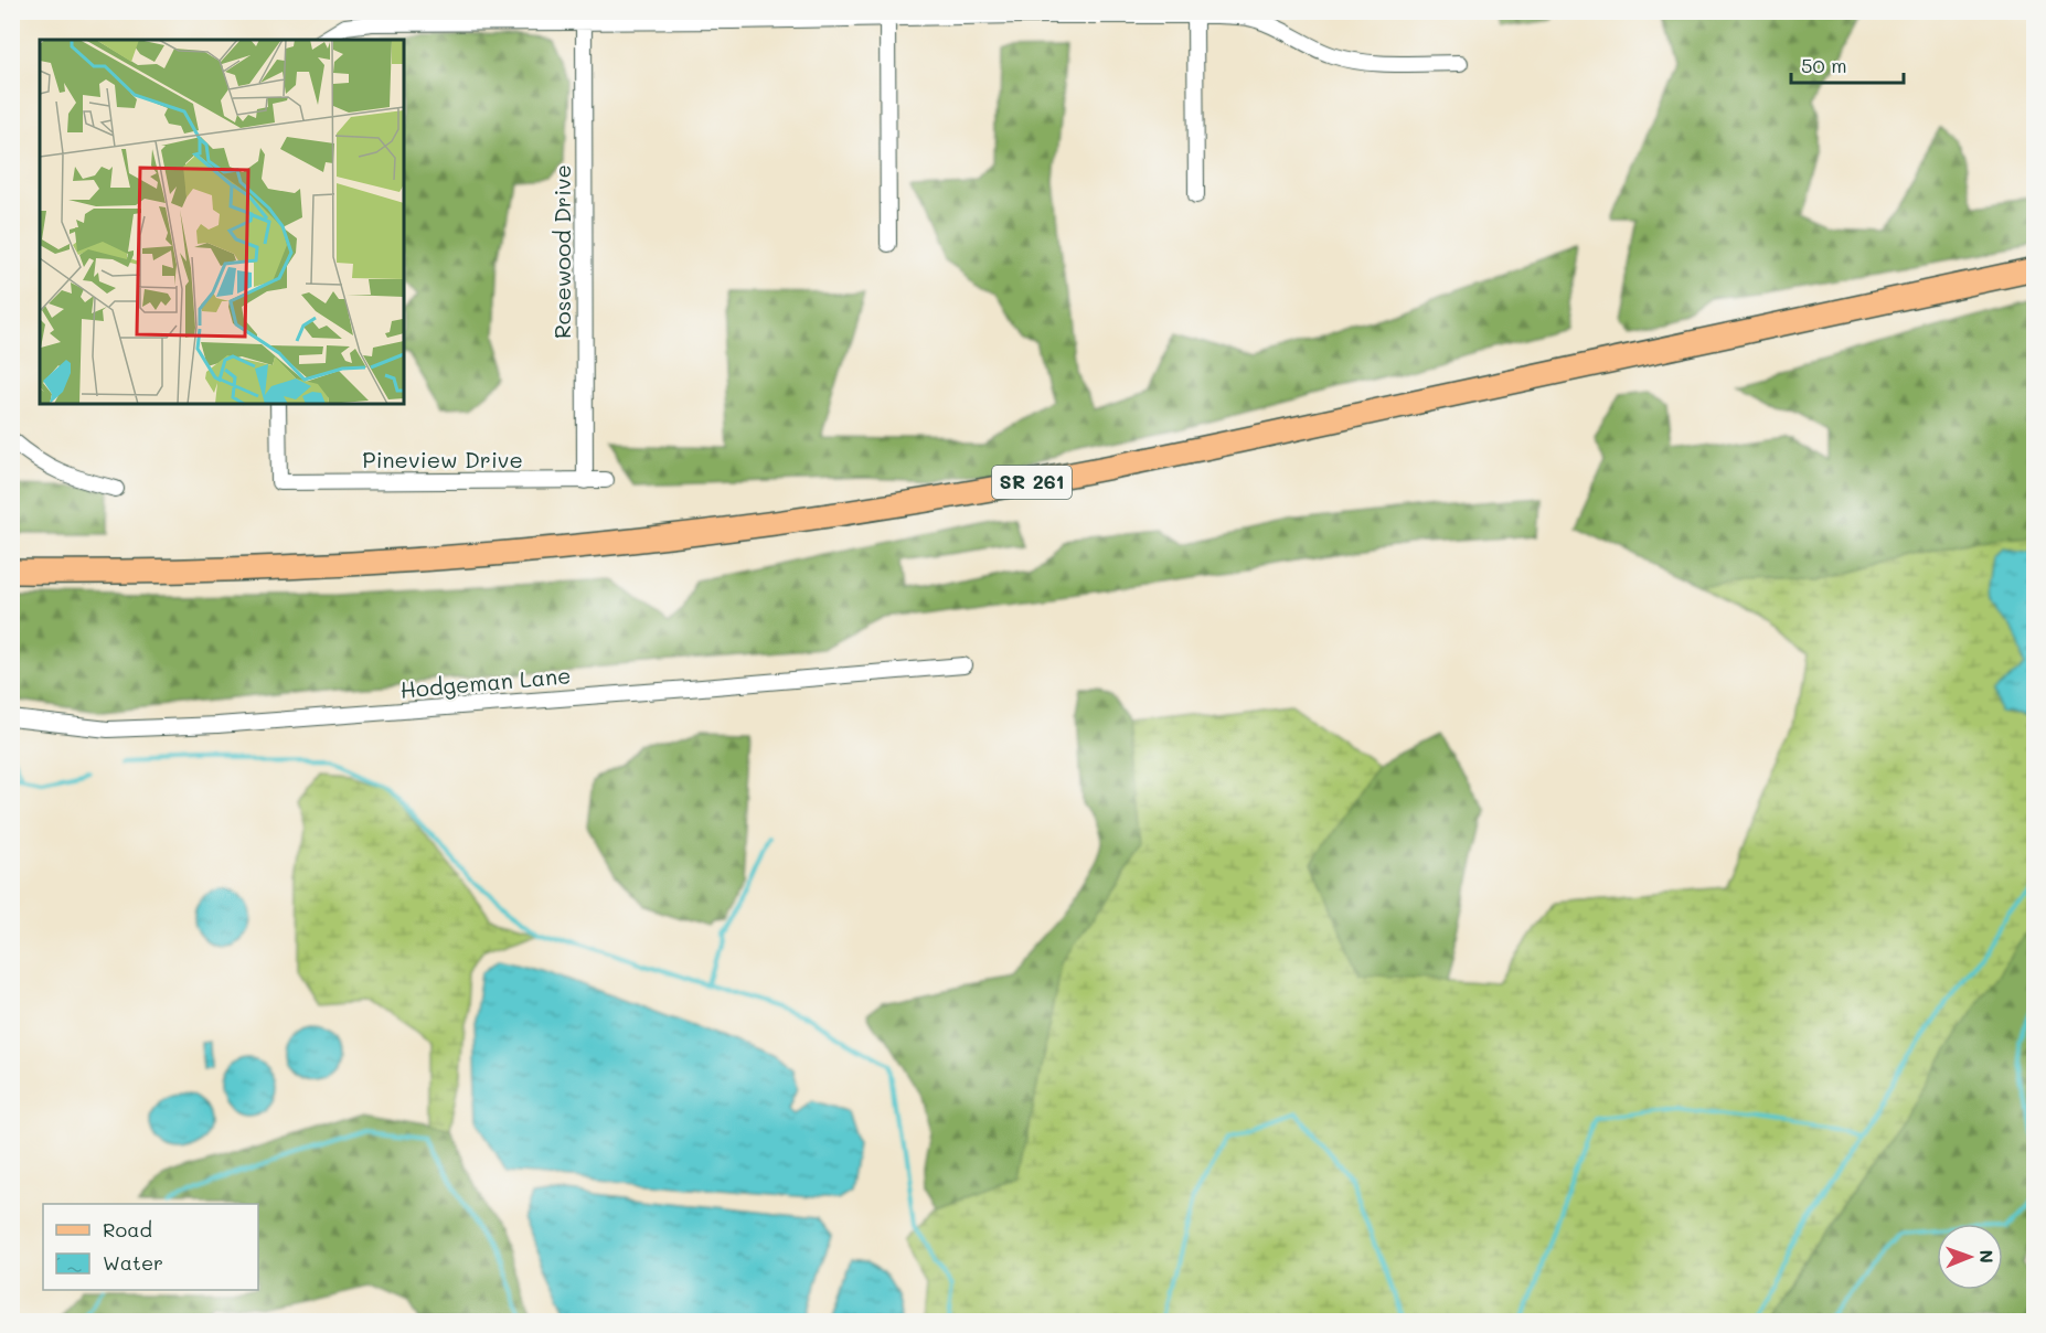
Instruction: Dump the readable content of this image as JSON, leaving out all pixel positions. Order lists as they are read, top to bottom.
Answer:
{
  "streets": {
    "main road": ["SR 261"],
    "street": ["Rosewood Drive", "Pineview Drive", "Hodgeman Lane"]
  },
  "crossings": [
    ["Rosewood Drive", "Pineview Drive"]
  ],
  "legend": ["Road", "Water"],
  "scale_bar": "50 m",
  "north": "right"
}
